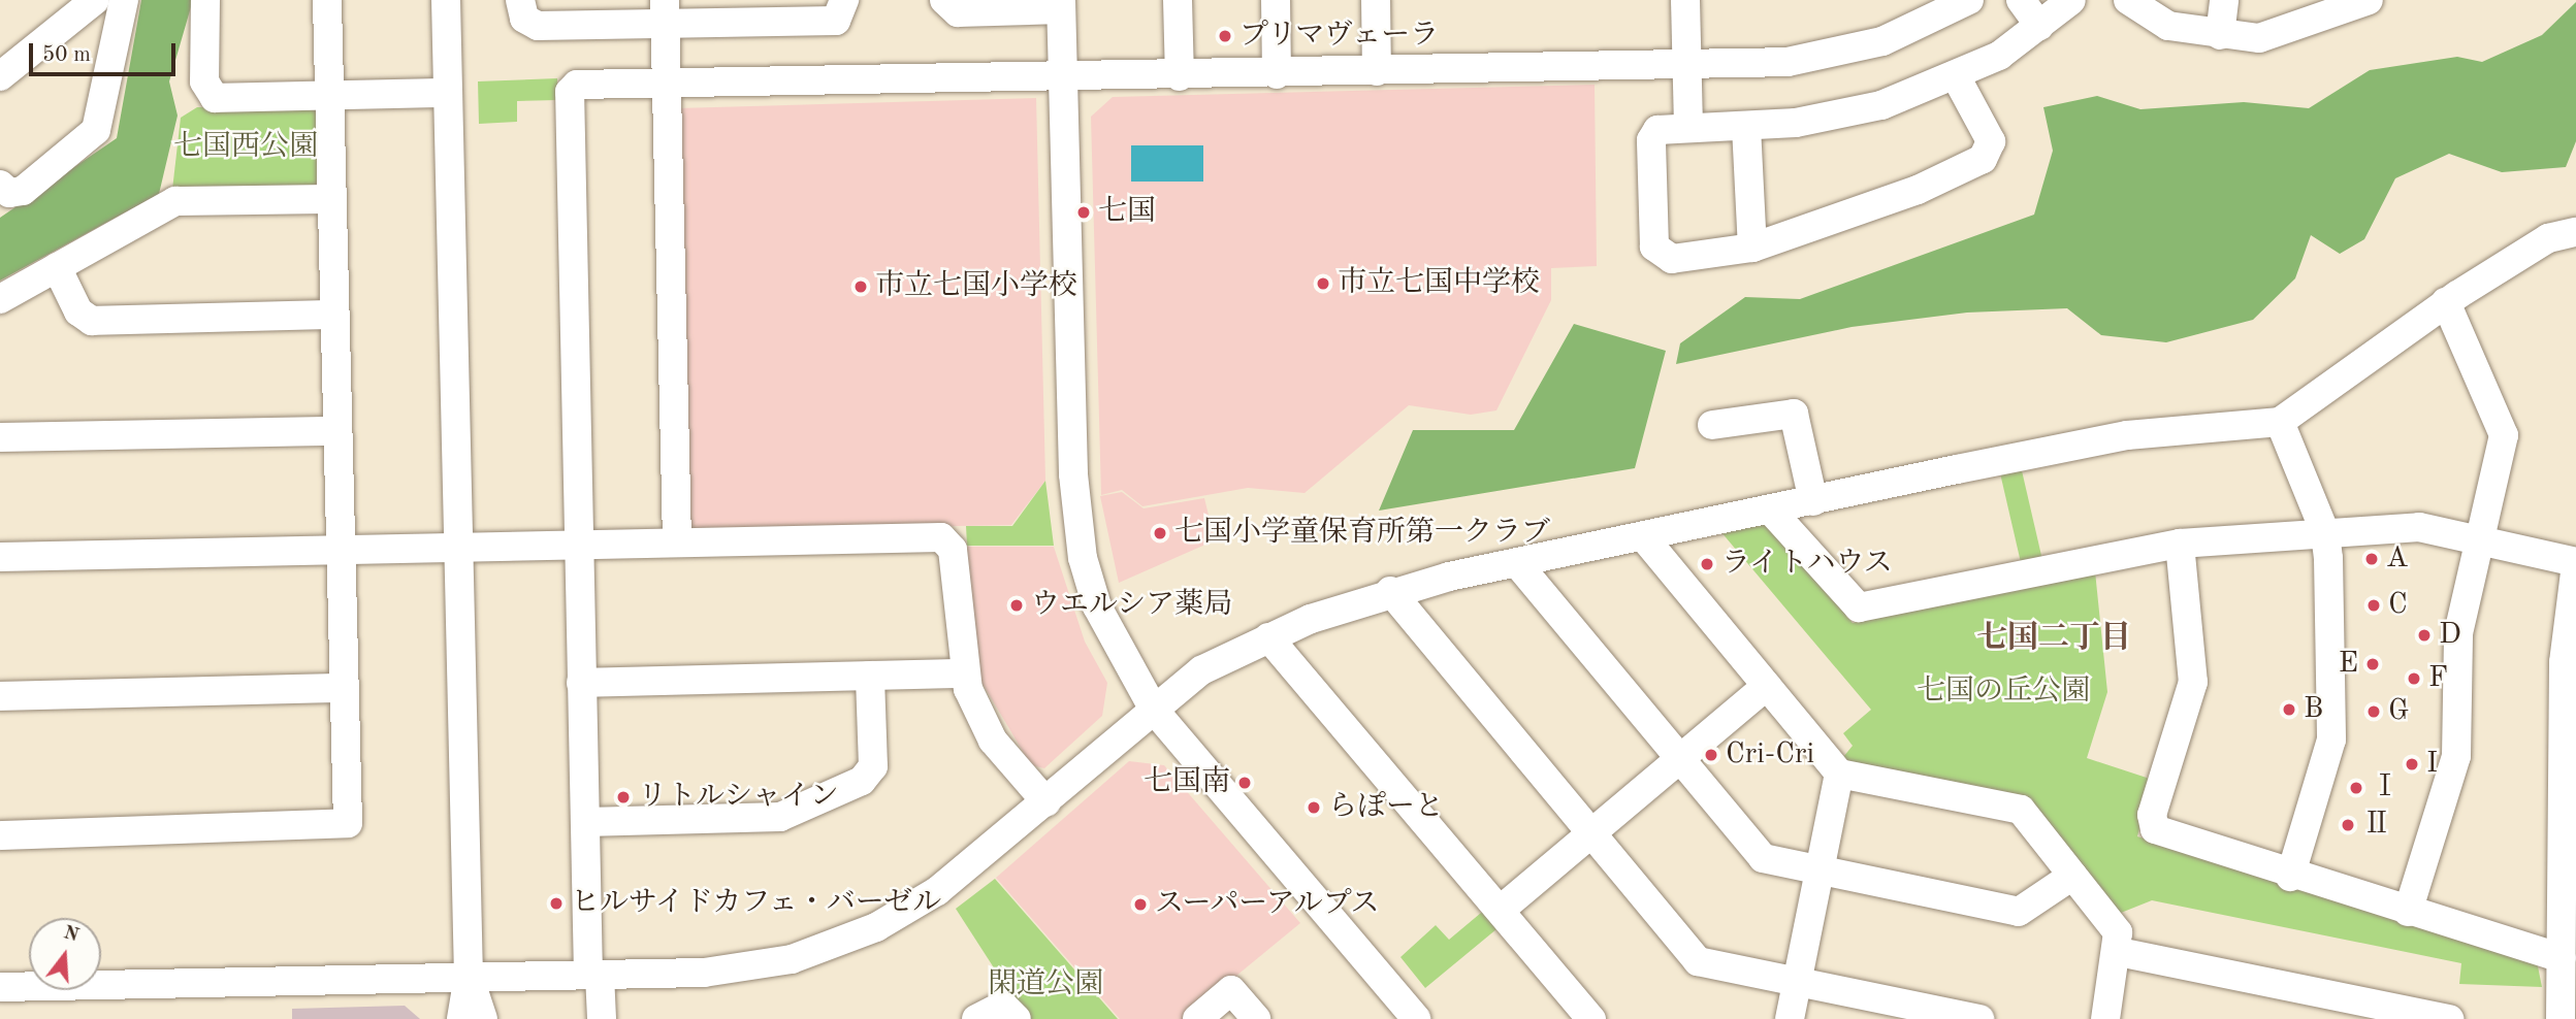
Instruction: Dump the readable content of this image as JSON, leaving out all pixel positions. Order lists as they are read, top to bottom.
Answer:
{
  "districts": ["七国二丁目"],
  "parks": ["七国西公園", "七国の丘公園", "閑道公園"],
  "places": [
    "プリマヴェーラ",
    "七国",
    "市立七国中学校",
    "市立七国小学校",
    "七国小学童保育所第一クラブ",
    "A",
    "ライトハウス",
    "ウエルシア薬局",
    "C",
    "D",
    "E",
    "F",
    "B",
    "G",
    "Cri-Cri",
    "I",
    "七国南",
    "Ⅰ",
    "リトルシャイン",
    "らぽーと",
    "Ⅱ",
    "ヒルサイドカフェ・バーゼル",
    "スーパーアルプス"
  ],
  "scale_bar": "50 m",
  "north": "top"
}
